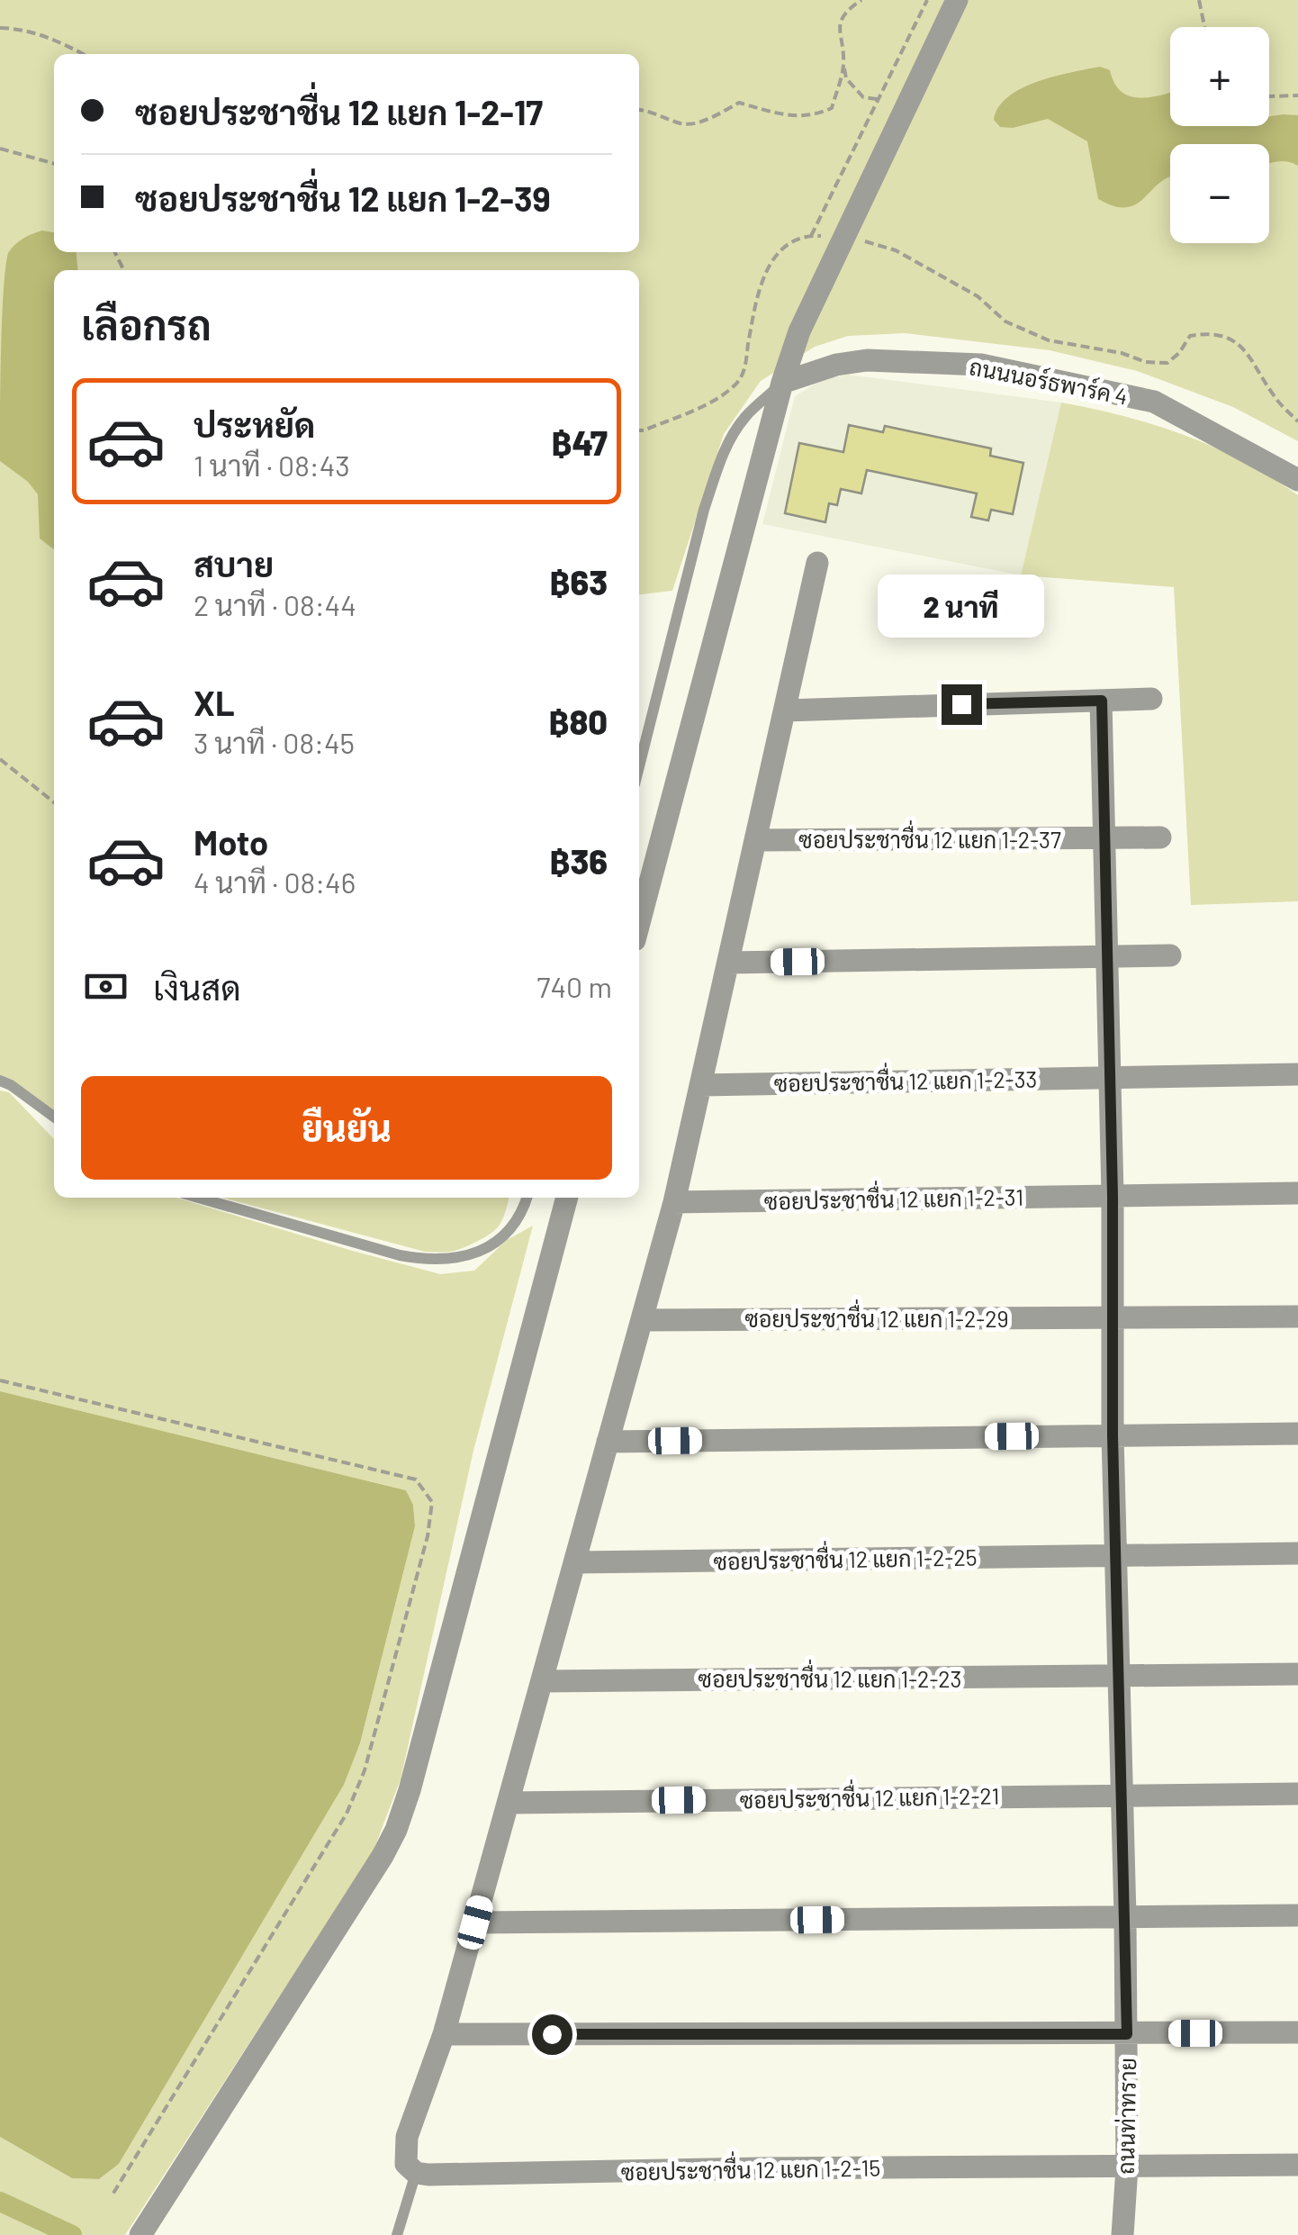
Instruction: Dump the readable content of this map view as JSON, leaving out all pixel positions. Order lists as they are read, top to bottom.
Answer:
{
  "streets": {
    "street": [
      "ถนนนอร์ธพาร์ค 4",
      "ซอยประชาชื่น 12 แยก 1-2-37",
      "ซอยประชาชื่น 12 แยก 1-2-33",
      "ซอยประชาชื่น 12 แยก 1-2-31",
      "ซอยประชาชื่น 12 แยก 1-2-29",
      "ซอยประชาชื่น 12 แยก 1-2-25",
      "ซอยประชาชื่น 12 แยก 1-2-23",
      "ซอยประชาชื่น 12 แยก 1-2-21",
      "ถนนท่าทราย",
      "ซอยประชาชื่น 12 แยก 1-2-15"
    ]
  },
  "crossings": [
    ["ซอยประชาชื่น 12 แยก 1-2-37", "ถนนท่าทราย"],
    ["ซอยประชาชื่น 12 แยก 1-2-33", "ถนนท่าทราย"],
    ["ซอยประชาชื่น 12 แยก 1-2-31", "ถนนท่าทราย"],
    ["ซอยประชาชื่น 12 แยก 1-2-29", "ถนนท่าทราย"],
    ["ซอยประชาชื่น 12 แยก 1-2-25", "ถนนท่าทราย"],
    ["ซอยประชาชื่น 12 แยก 1-2-23", "ถนนท่าทราย"],
    ["ซอยประชาชื่น 12 แยก 1-2-21", "ถนนท่าทราย"],
    ["ถนนท่าทราย", "ซอยประชาชื่น 12 แยก 1-2-15"]
  ],
  "page": {
    "map_buttons": ["+", "−"],
    "banner": ["ซอยประชาชื่น 12 แยก 1-2-17", "ซอยประชาชื่น 12 แยก 1-2-39"],
    "heading": "เลือกรถ",
    "list": [
      {
        "name": "ประหยัด",
        "note": "1 นาที · 08:43",
        "value": "฿47"
      },
      {
        "name": "สบาย",
        "note": "2 นาที · 08:44",
        "value": "฿63"
      },
      {
        "name": "XL",
        "note": "3 นาที · 08:45",
        "value": "฿80"
      },
      {
        "name": "Moto",
        "note": "4 นาที · 08:46",
        "value": "฿36"
      }
    ],
    "bubble": "2 นาที",
    "pay": ["เงินสด", "740 m"],
    "buttons": "ยืนยัน"
  }
}
